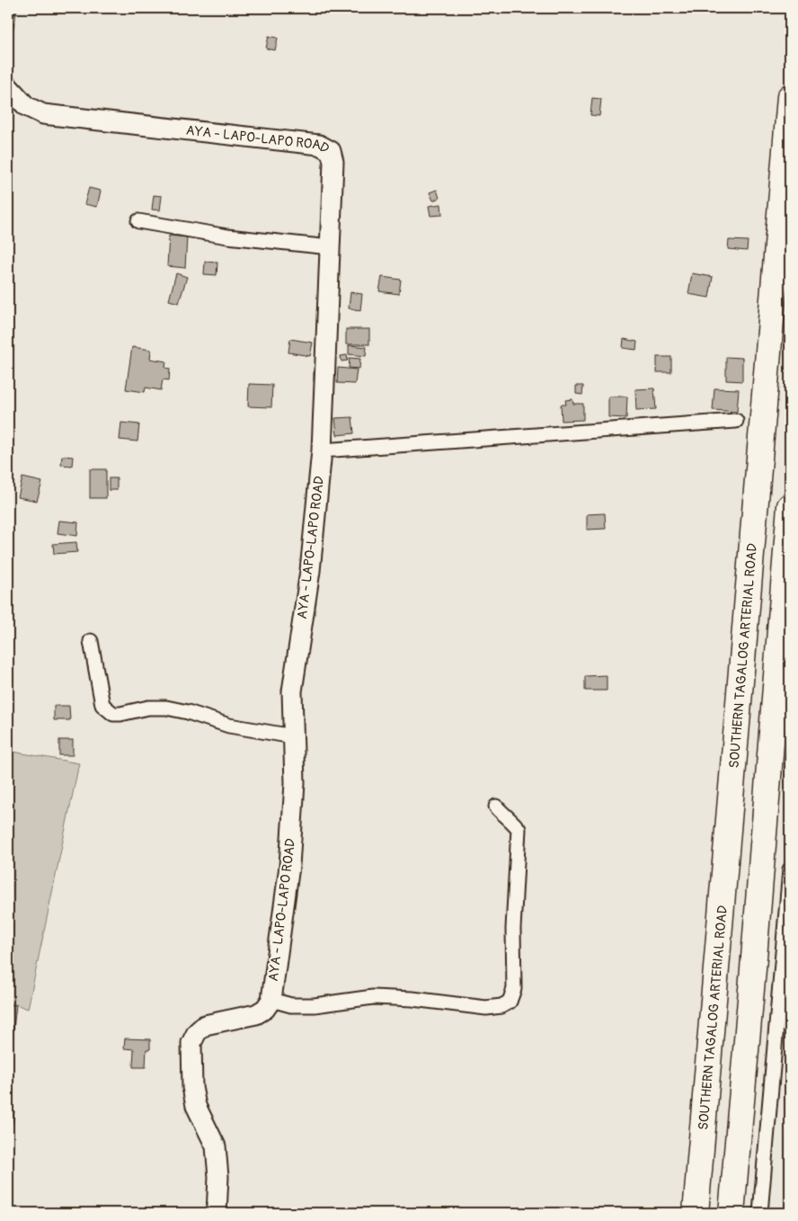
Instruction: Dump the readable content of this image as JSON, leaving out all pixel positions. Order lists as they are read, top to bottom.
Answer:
{
  "streets": {
    "highway": ["SOUTHERN TAGALOG ARTERIAL ROAD"],
    "street": ["AYA - LAPO-LAPO ROAD"]
  }
}
